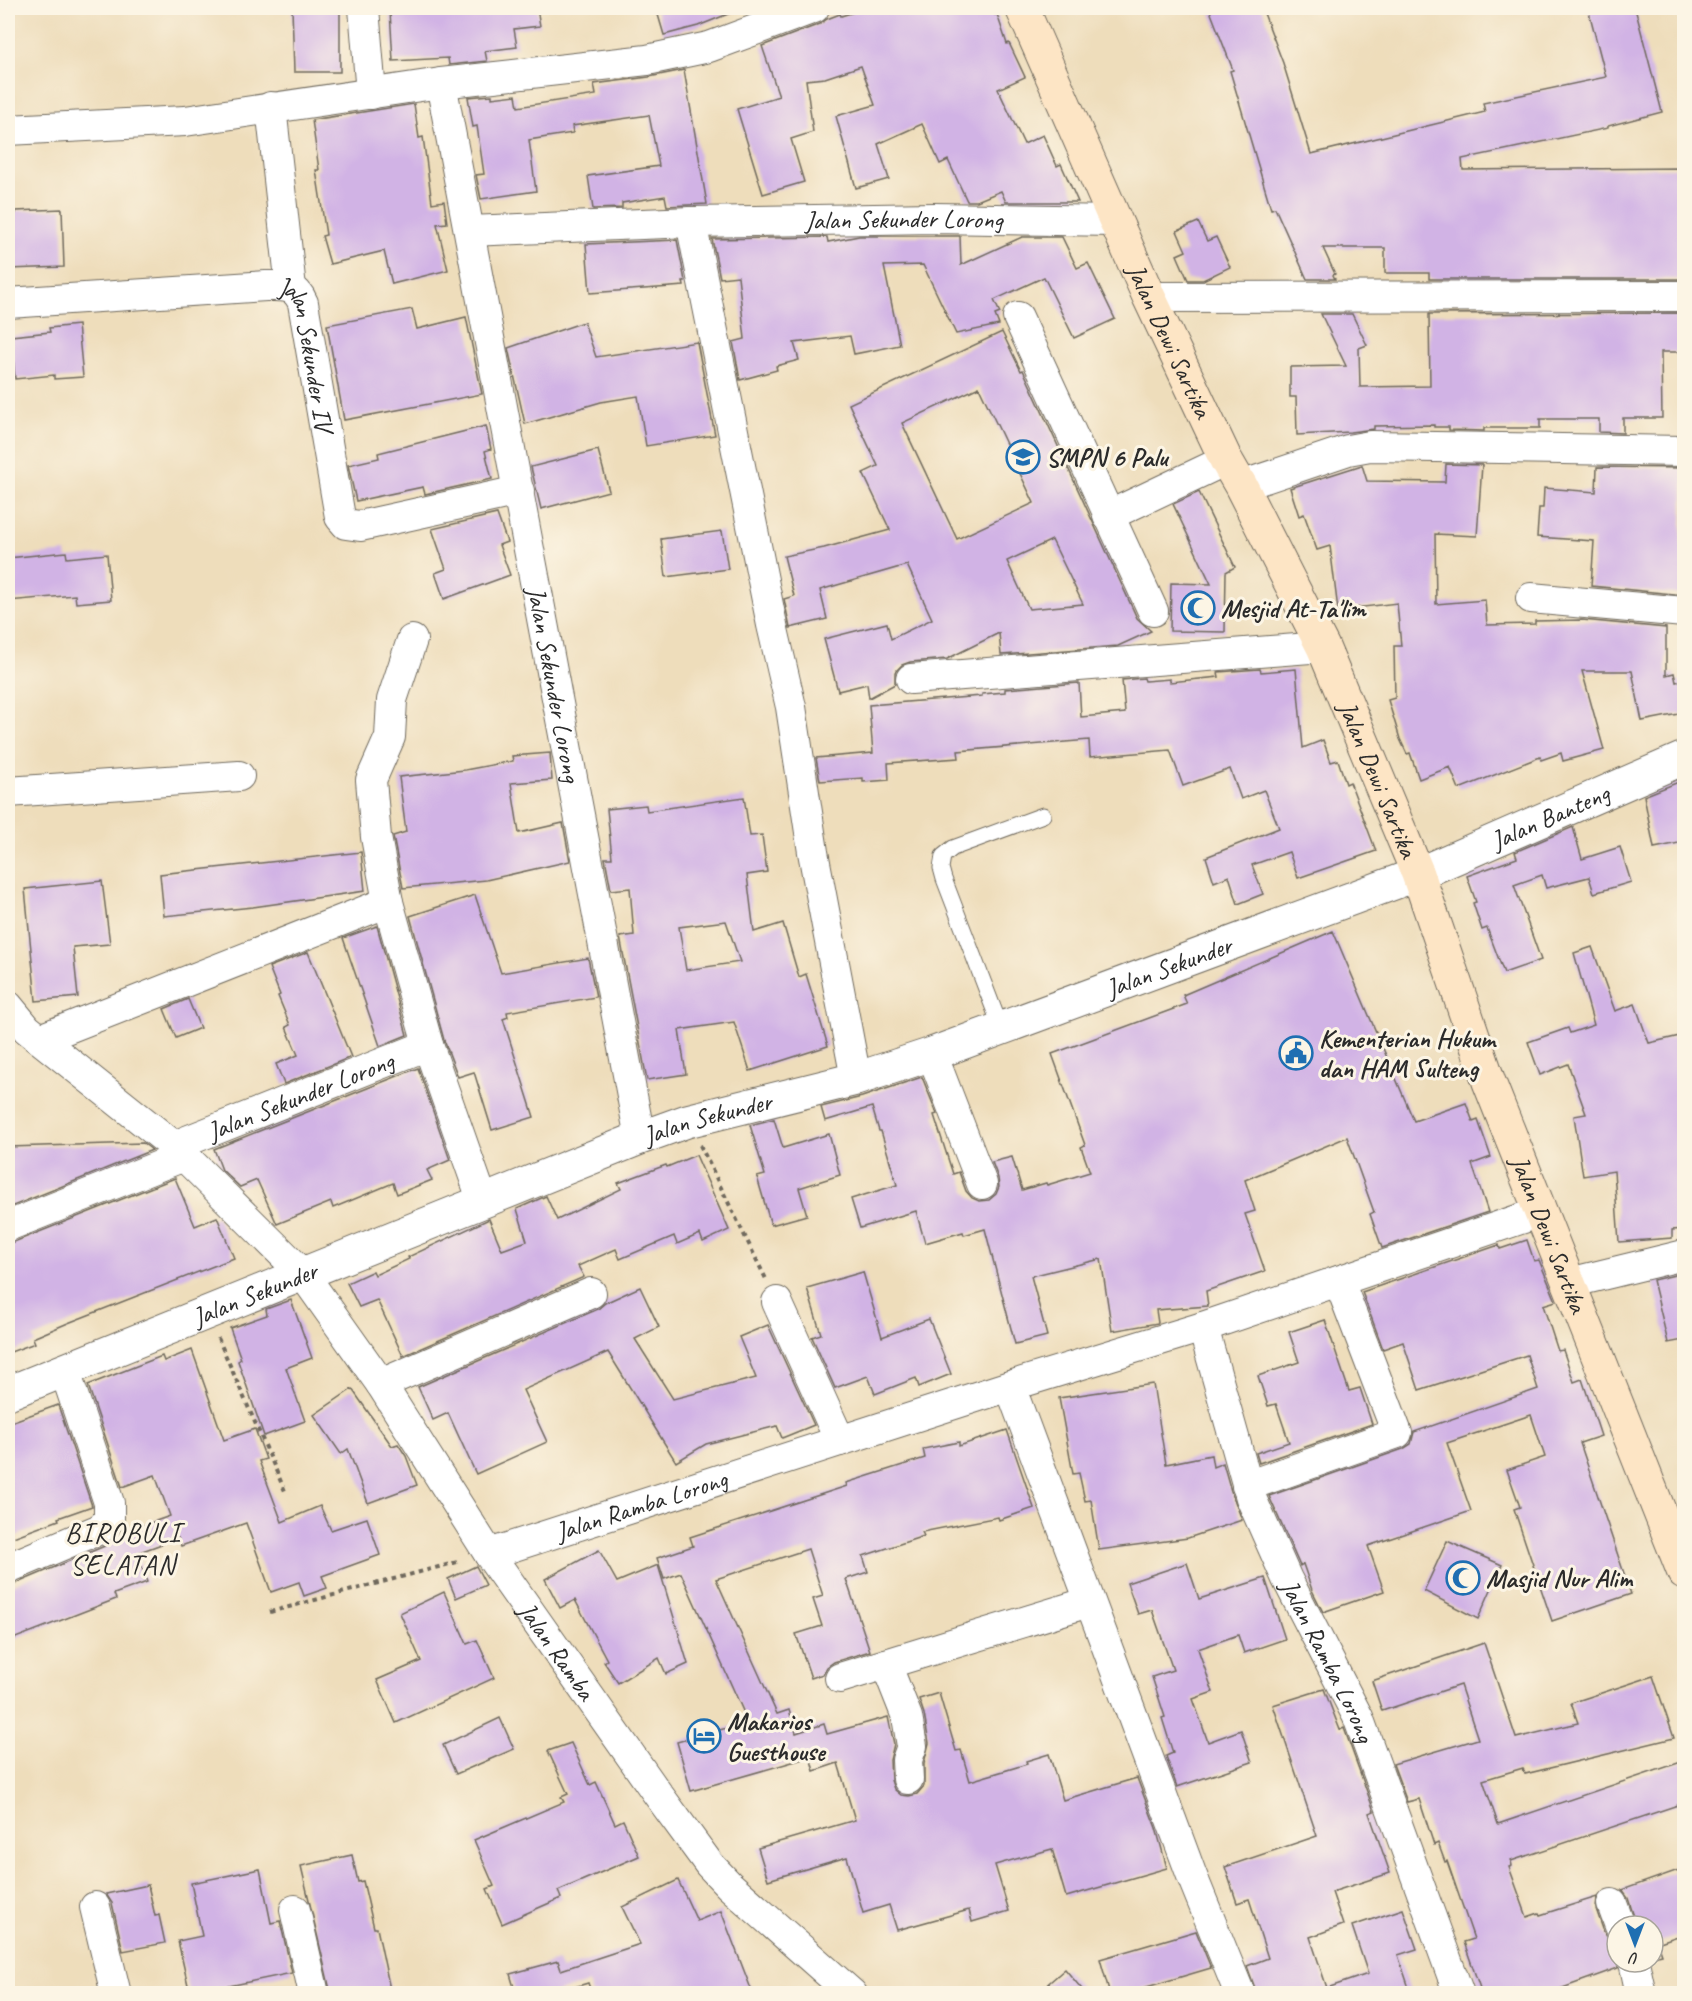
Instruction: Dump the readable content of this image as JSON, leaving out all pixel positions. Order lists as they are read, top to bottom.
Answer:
{
  "streets": {
    "main road": ["Jalan Dewi Sartika"],
    "street": [
      "Jalan Sekunder Lorong",
      "Jalan Sekunder IV",
      "Jalan Banteng",
      "Jalan Sekunder",
      "Jalan Ramba Lorong",
      "Jalan Ramba"
    ]
  },
  "crossings": [
    ["Jalan Sekunder Lorong", "Jalan Dewi Sartika"],
    ["Jalan Sekunder Lorong", "Jalan Sekunder IV"],
    ["Jalan Sekunder Lorong", "Jalan Sekunder"],
    ["Jalan Sekunder Lorong", "Jalan Ramba"],
    ["Jalan Dewi Sartika", "Jalan Banteng"],
    ["Jalan Dewi Sartika", "Jalan Sekunder"],
    ["Jalan Dewi Sartika", "Jalan Ramba Lorong"],
    ["Jalan Banteng", "Jalan Sekunder"],
    ["Jalan Sekunder", "Jalan Ramba"],
    ["Jalan Ramba Lorong", "Jalan Ramba"]
  ],
  "districts": ["BIROBULI SELATAN"],
  "places": {
    "school or university": ["SMPN 6 Palu"],
    "mosque": ["Mesjid At-Ta'lim", "Masjid Nur Alim"],
    "public building": ["Kementerian Hukum dan HAM Sulteng"],
    "hotel": ["Makarios Guesthouse"]
  },
  "north": "bottom"
}
